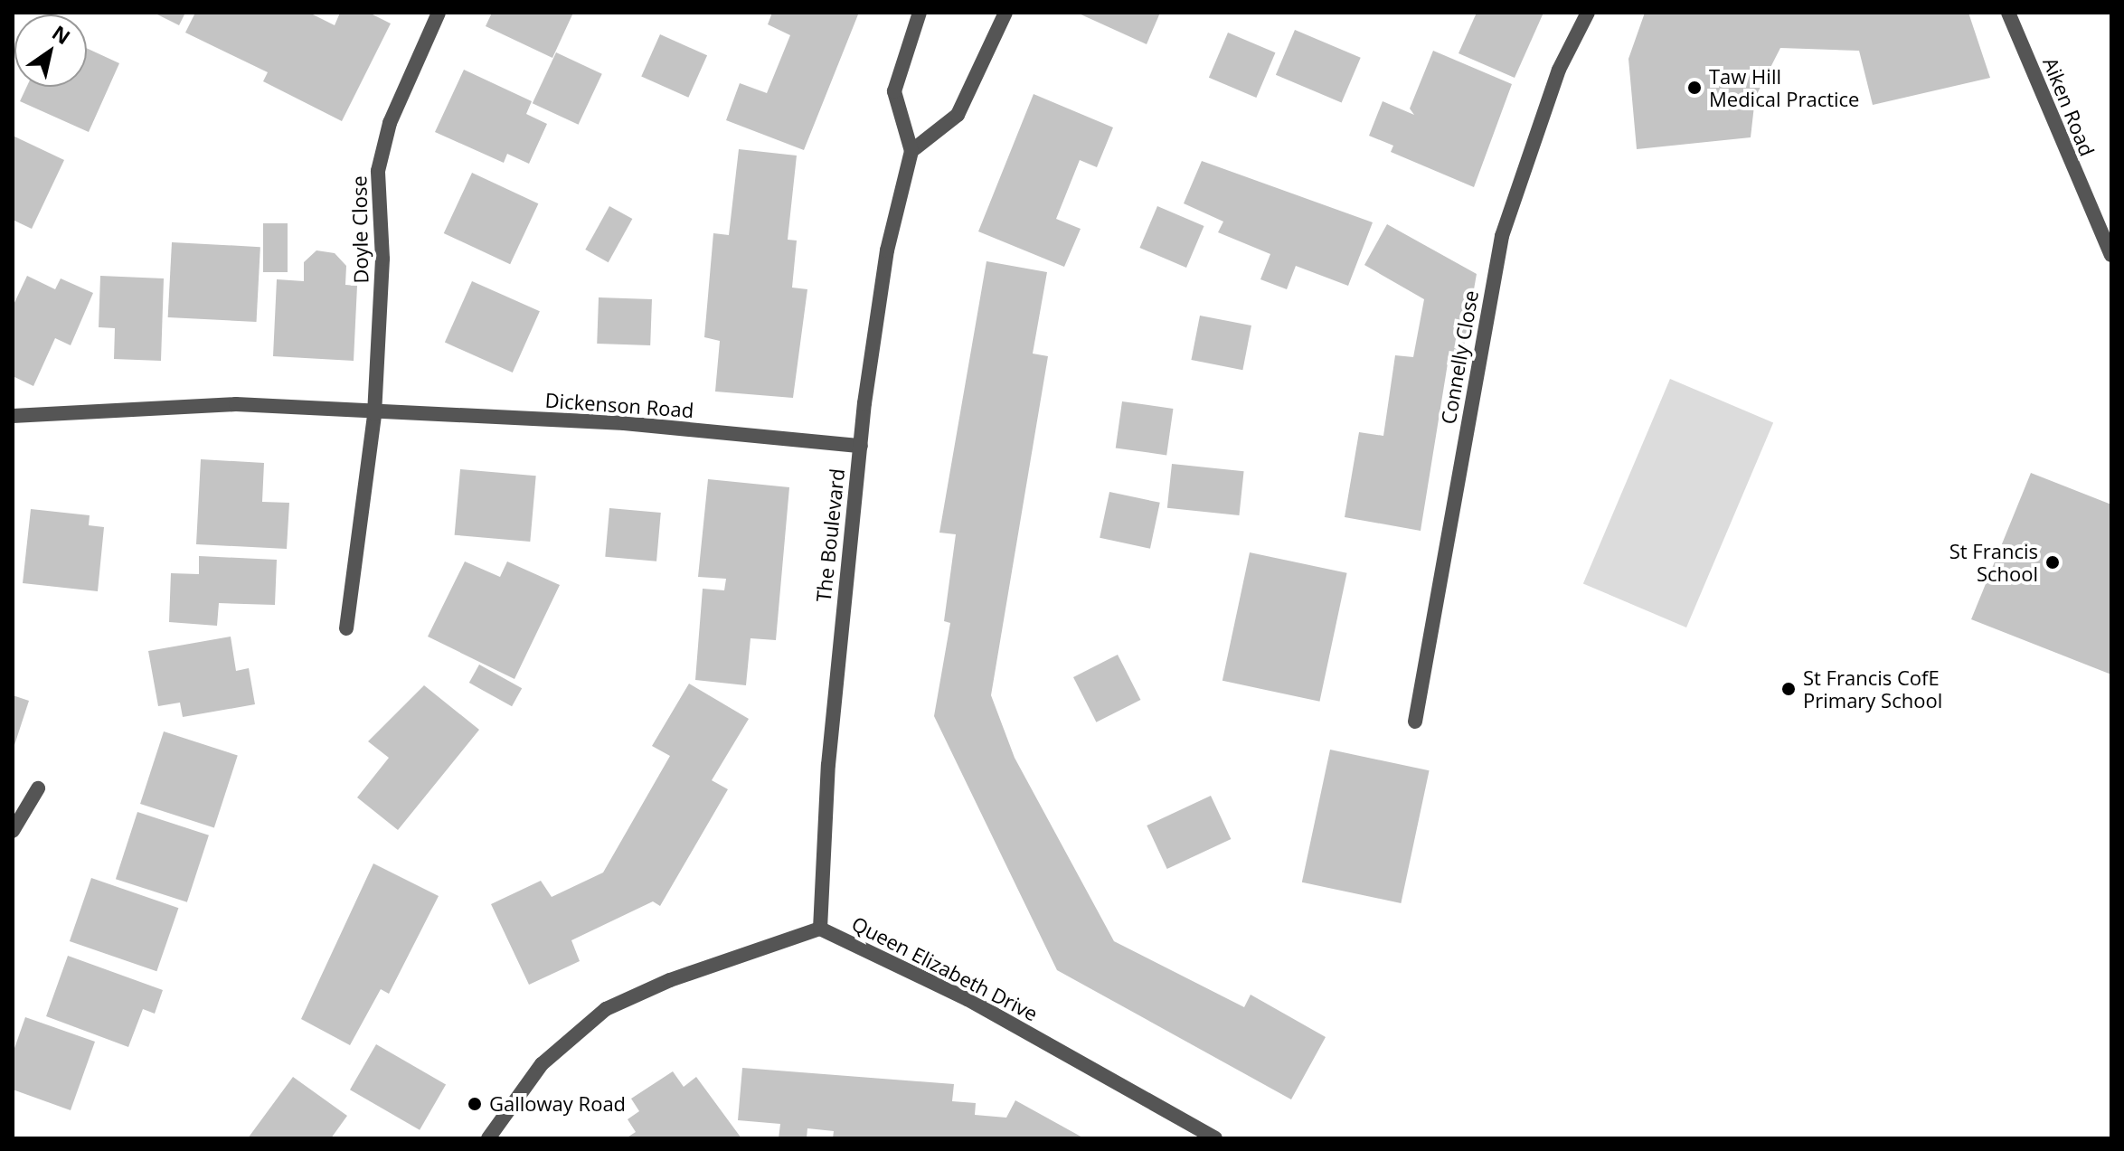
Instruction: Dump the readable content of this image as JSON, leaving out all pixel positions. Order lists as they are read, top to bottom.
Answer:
{
  "streets": {
    "street": [
      "Aiken Road",
      "Doyle Close",
      "Connelly Close",
      "Dickenson Road",
      "The Boulevard",
      "Queen Elizabeth Drive"
    ]
  },
  "crossings": [
    ["Doyle Close", "Dickenson Road"],
    ["Dickenson Road", "The Boulevard"],
    ["The Boulevard", "Queen Elizabeth Drive"]
  ],
  "places": [
    "Taw Hill Medical Practice",
    "St Francis School",
    "St Francis CofE Primary School",
    "Galloway Road"
  ],
  "north": "top right"
}
